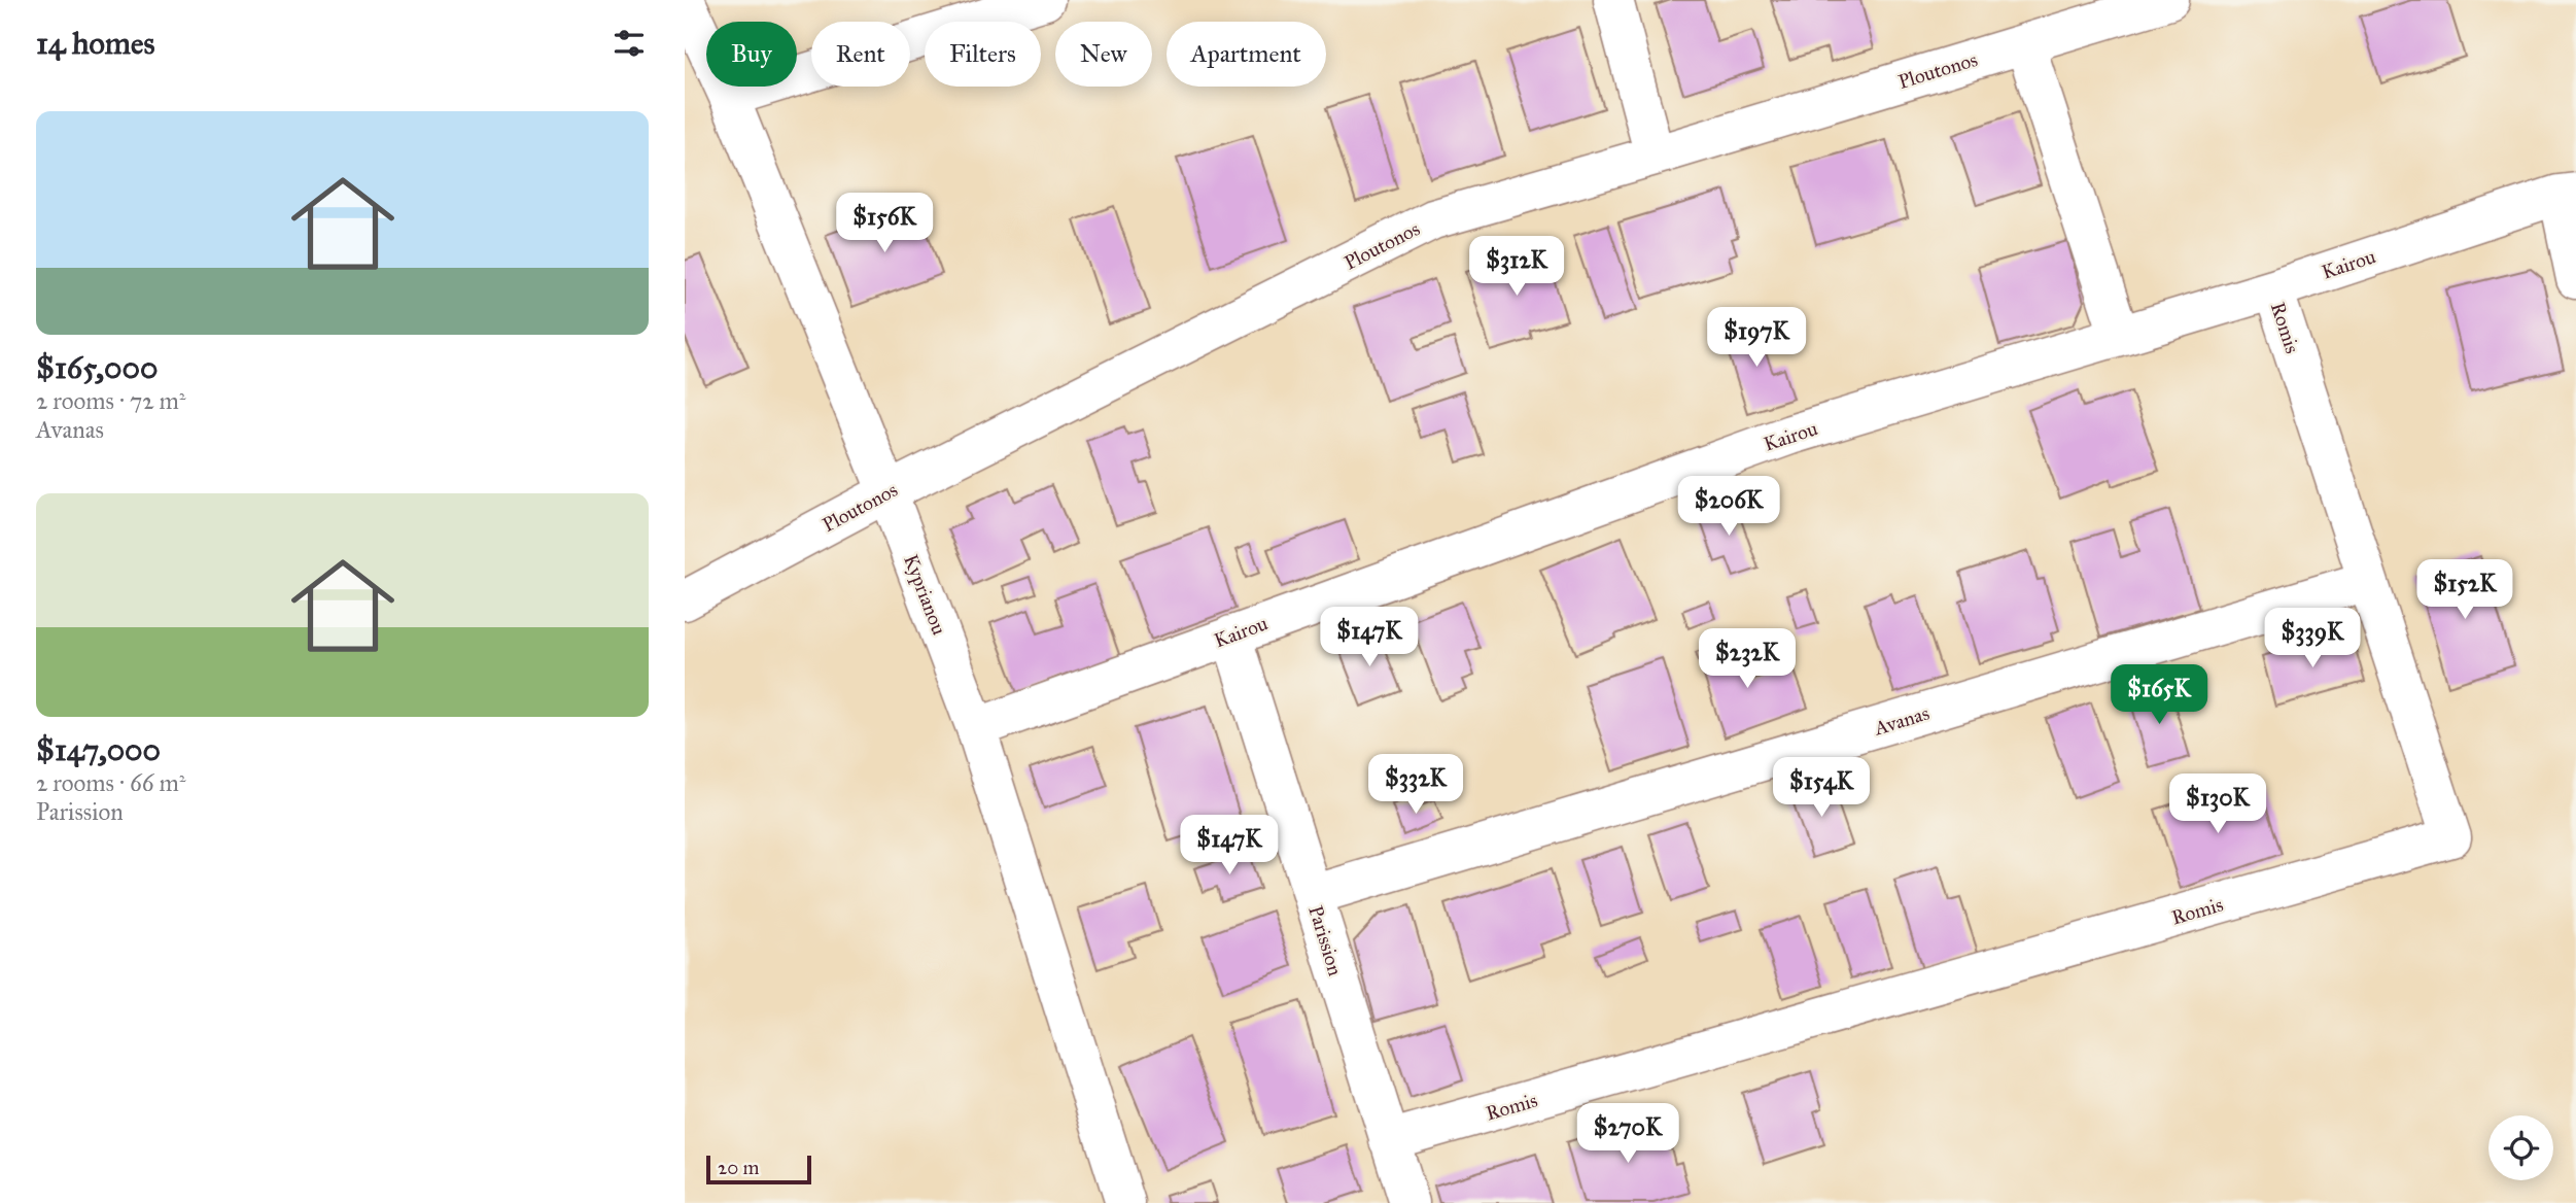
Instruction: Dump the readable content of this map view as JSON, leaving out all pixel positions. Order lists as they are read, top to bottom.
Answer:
{
  "streets": {
    "street": [
      "Ploutonos",
      "Kairou",
      "Romis",
      "Kyprianou",
      "Avanas",
      "Parission"
    ]
  },
  "crossings": [
    ["Ploutonos", "Kyprianou"],
    ["Kairou", "Romis"],
    ["Kairou", "Kyprianou"],
    ["Kairou", "Parission"],
    ["Romis", "Avanas"],
    ["Romis", "Parission"],
    ["Avanas", "Parission"]
  ],
  "scale_bar": "20 m",
  "page": {
    "heading": "14 homes",
    "chip": [
      "Buy",
      "Rent",
      "Filters",
      "New",
      "Apartment"
    ],
    "list": [
      {
        "name": "$165,000",
        "note": "2 rooms · 72 m² · Avanas"
      },
      {
        "name": "$147,000",
        "note": "2 rooms · 66 m² · Parission"
      }
    ],
    "price": [
      "$156K",
      "$312K",
      "$197K",
      "$206K",
      "$152K",
      "$147K",
      "$339K",
      "$232K",
      "$165K",
      "$332K",
      "$154K",
      "$130K",
      "$147K",
      "$270K"
    ],
    "scale": "20 m"
  }
}
